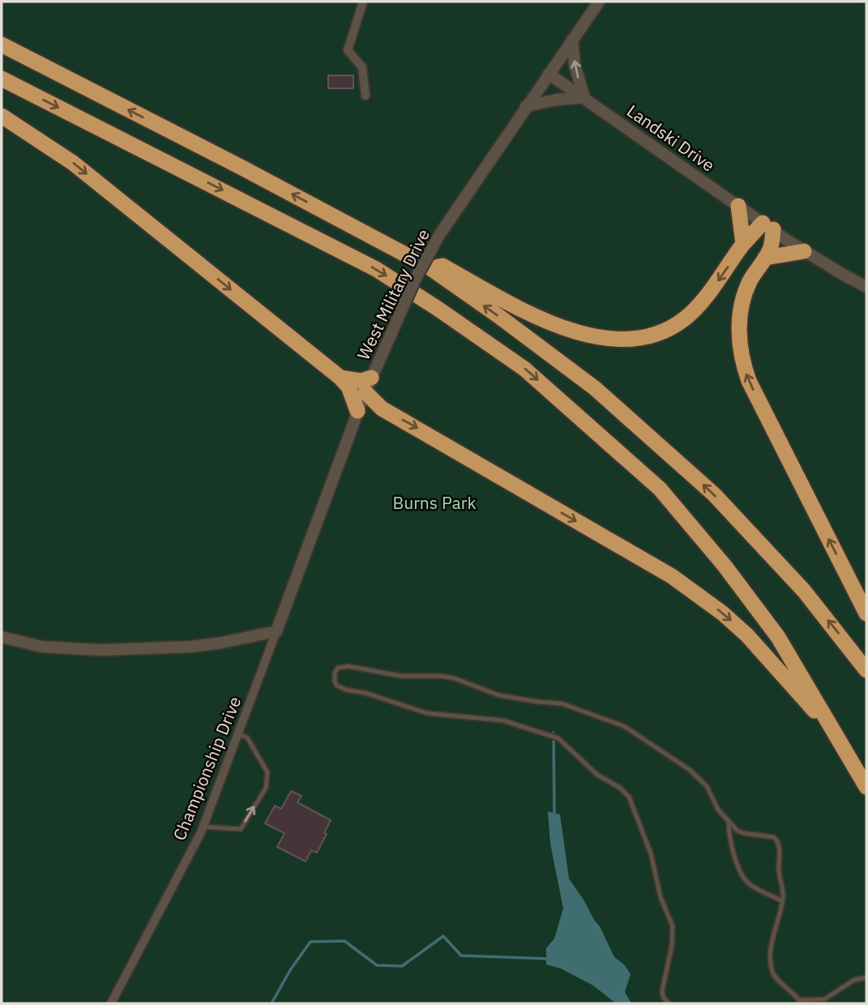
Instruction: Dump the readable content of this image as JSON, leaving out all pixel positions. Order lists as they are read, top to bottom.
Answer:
{
  "streets": {
    "street": ["Landski Drive", "West Military Drive", "Championship Drive"]
  },
  "crossings": [
    ["Landski Drive", "West Military Drive"],
    ["West Military Drive", "Championship Drive"]
  ],
  "parks": ["Burns Park"]
}
